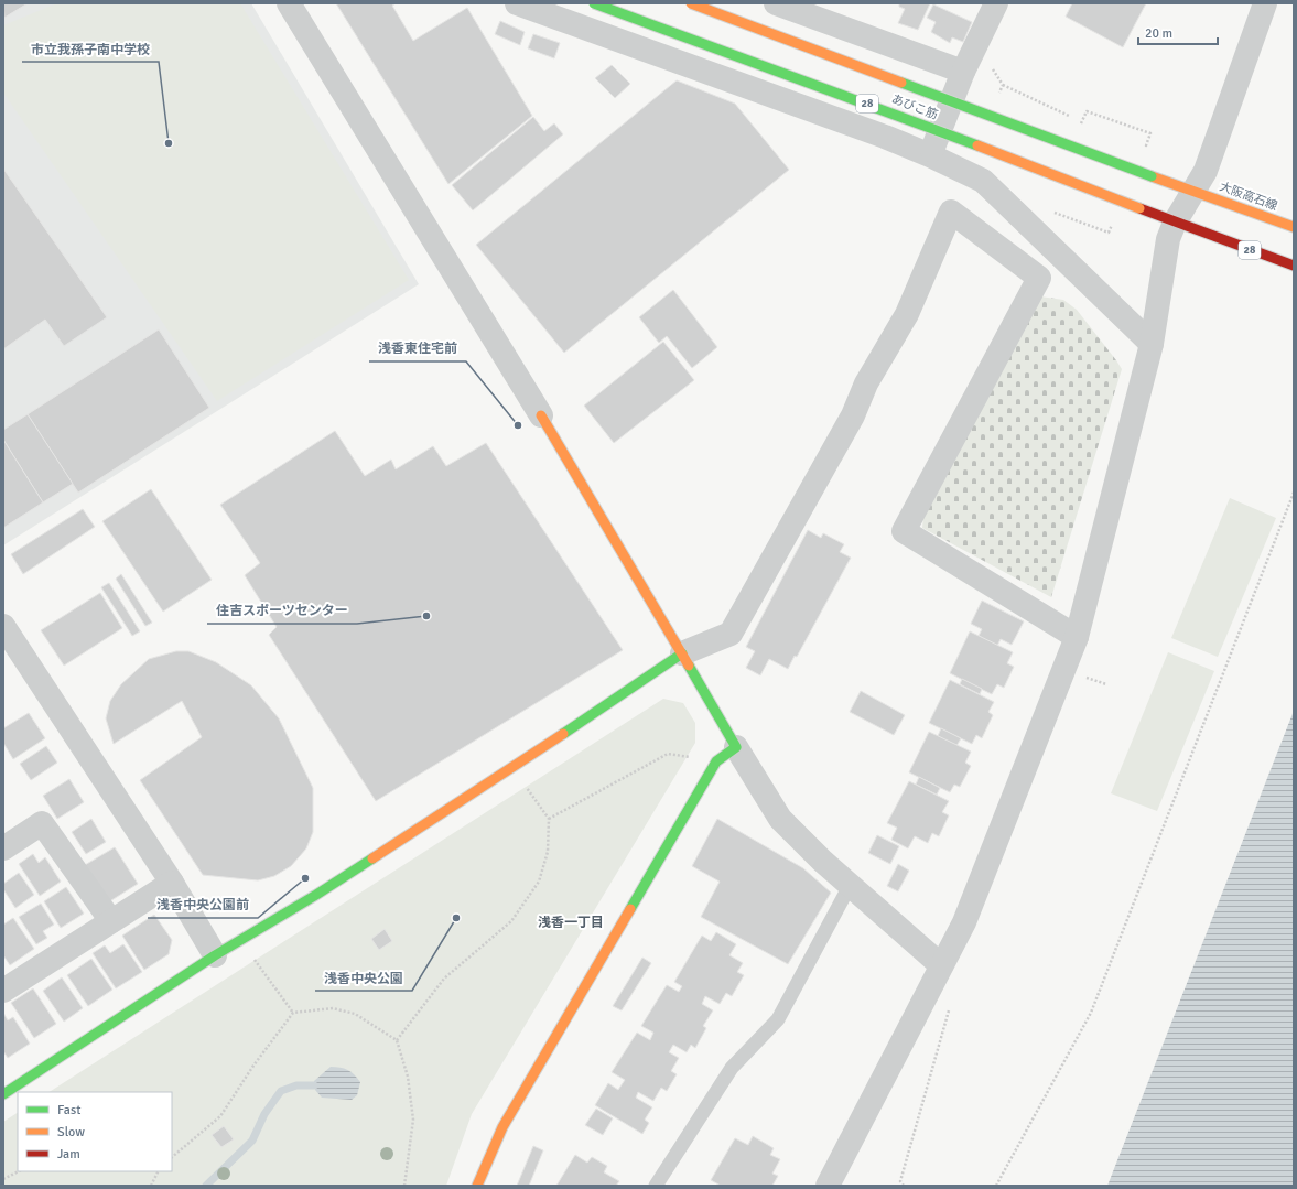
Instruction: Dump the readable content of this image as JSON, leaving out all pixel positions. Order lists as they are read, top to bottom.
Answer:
{
  "streets": {
    "street": ["28", "あびこ筋", "大阪高石線"]
  },
  "crossings": [
    ["28", "あびこ筋"],
    ["あびこ筋", "大阪高石線"]
  ],
  "districts": ["浅香一丁目"],
  "places": [
    "市立我孫子南中学校",
    "浅香東住宅前",
    "住吉スポーツセンター",
    "浅香中央公園前",
    "浅香中央公園"
  ],
  "legend": ["Fast", "Slow", "Jam"],
  "scale_bar": "20 m"
}
